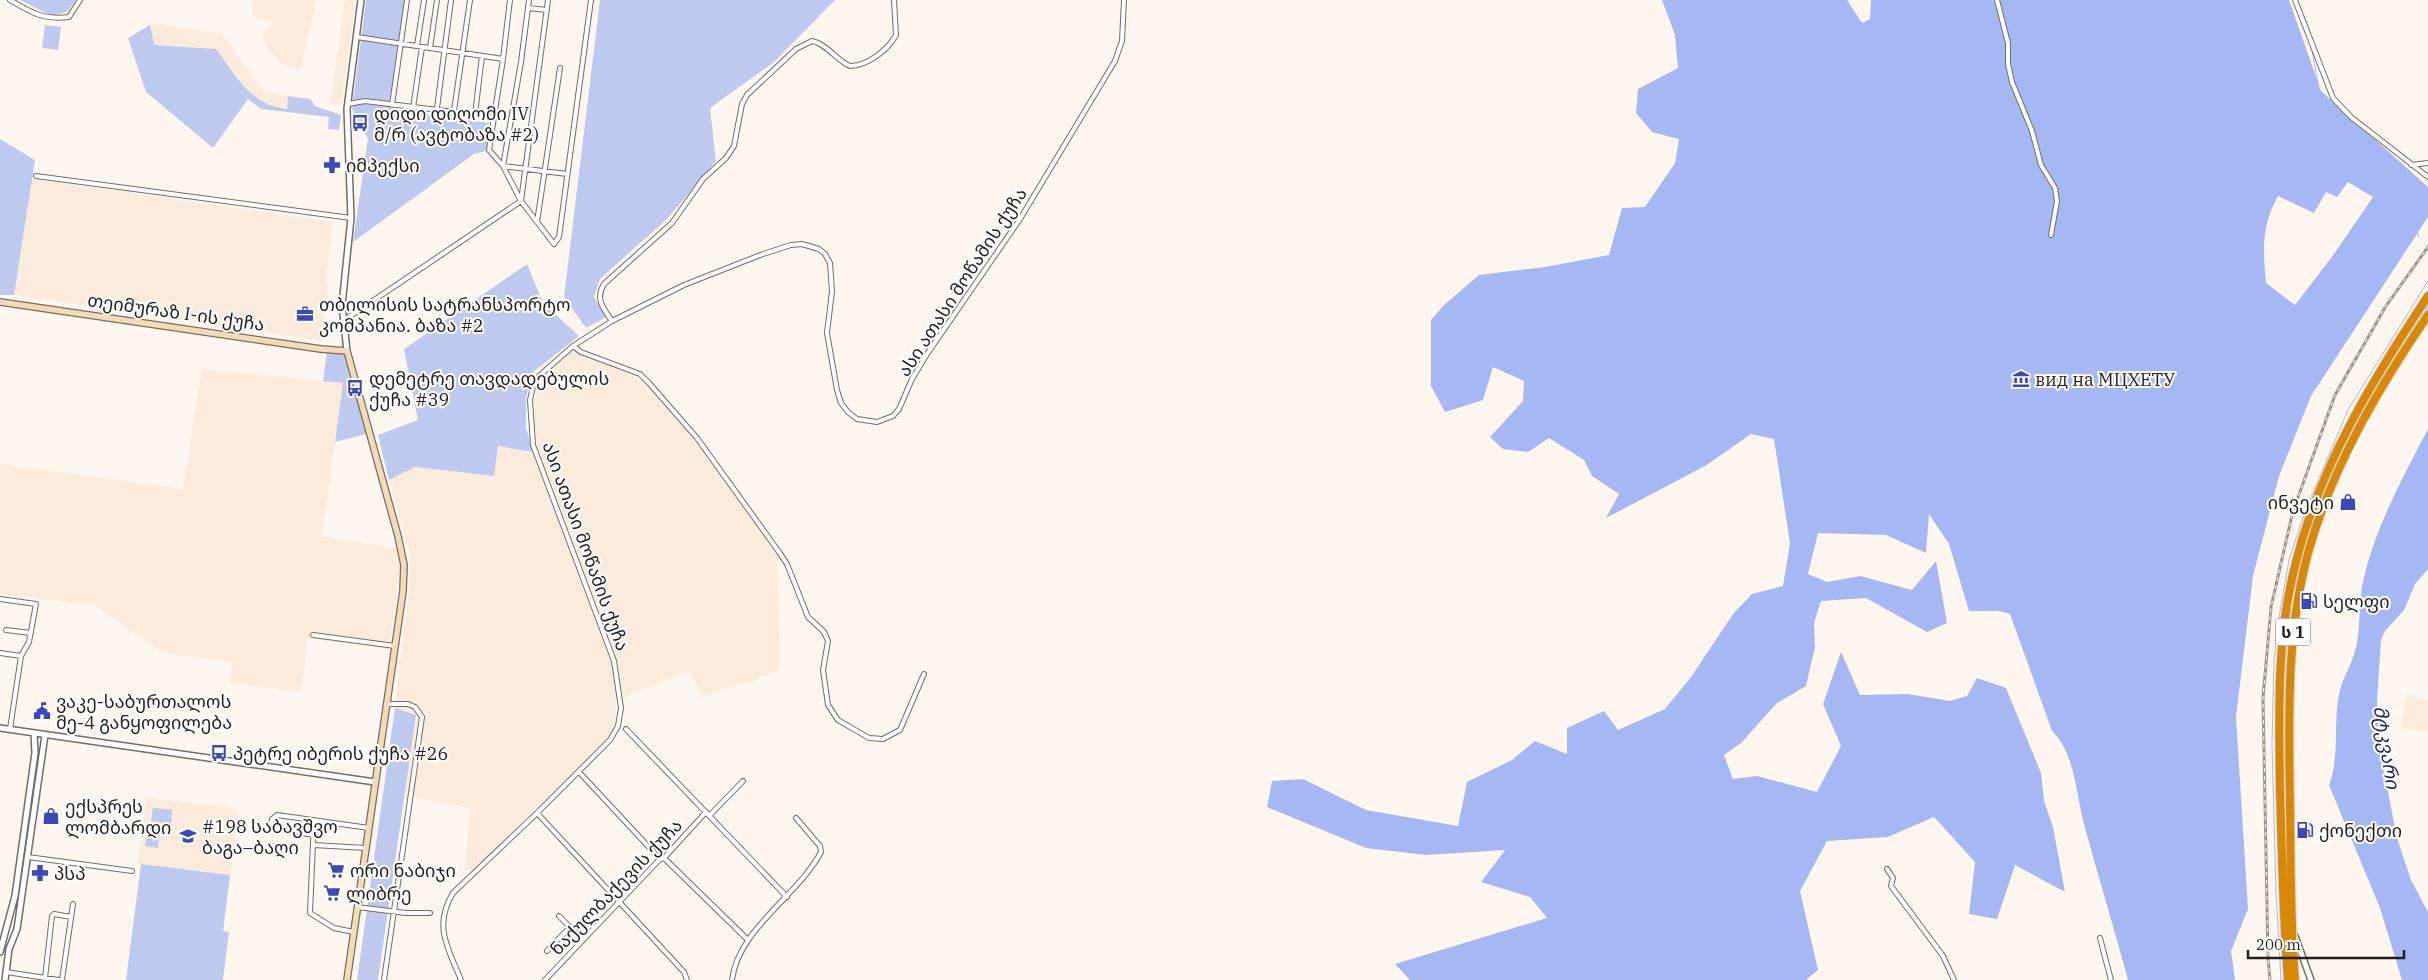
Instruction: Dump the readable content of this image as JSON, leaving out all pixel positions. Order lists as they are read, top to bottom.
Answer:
{
  "streets": {
    "highway": ["ს 1"],
    "main road": ["თეიმურაზ I-ის ქუჩა"],
    "street": ["ასი ათასი მოწამის ქუჩა", "ნაქულბაქევის ქუჩა"]
  },
  "water": ["მტკვარი"],
  "places": {
    "bus stop": ["დიდი დიღომი IV მ/რ (ავტობაზა #2)", "დემეტრე თავდადებულის ქუჩა #39", "პეტრე იბერის ქუჩა #26"],
    "pharmacy": ["იმპექსი", "პსპ"],
    "office": ["თბილისის სატრანსპორტო კომპანია. ბაზა #2"],
    "museum": ["вид на МЦХЕТУ"],
    "shop": ["ინვეტი", "ექსპრეს ლომბარდი"],
    "fuel station": ["სელფი", "ქონექთი"],
    "public building": ["ვაკე-საბურთალოს მე-4 განყოფილება"],
    "school or university": ["#198 საბავშვო ბაგა–ბაღი"],
    "supermarket": ["ორი ნაბიჯი", "ლიბრე"]
  },
  "scale_bar": "200 m"
}
